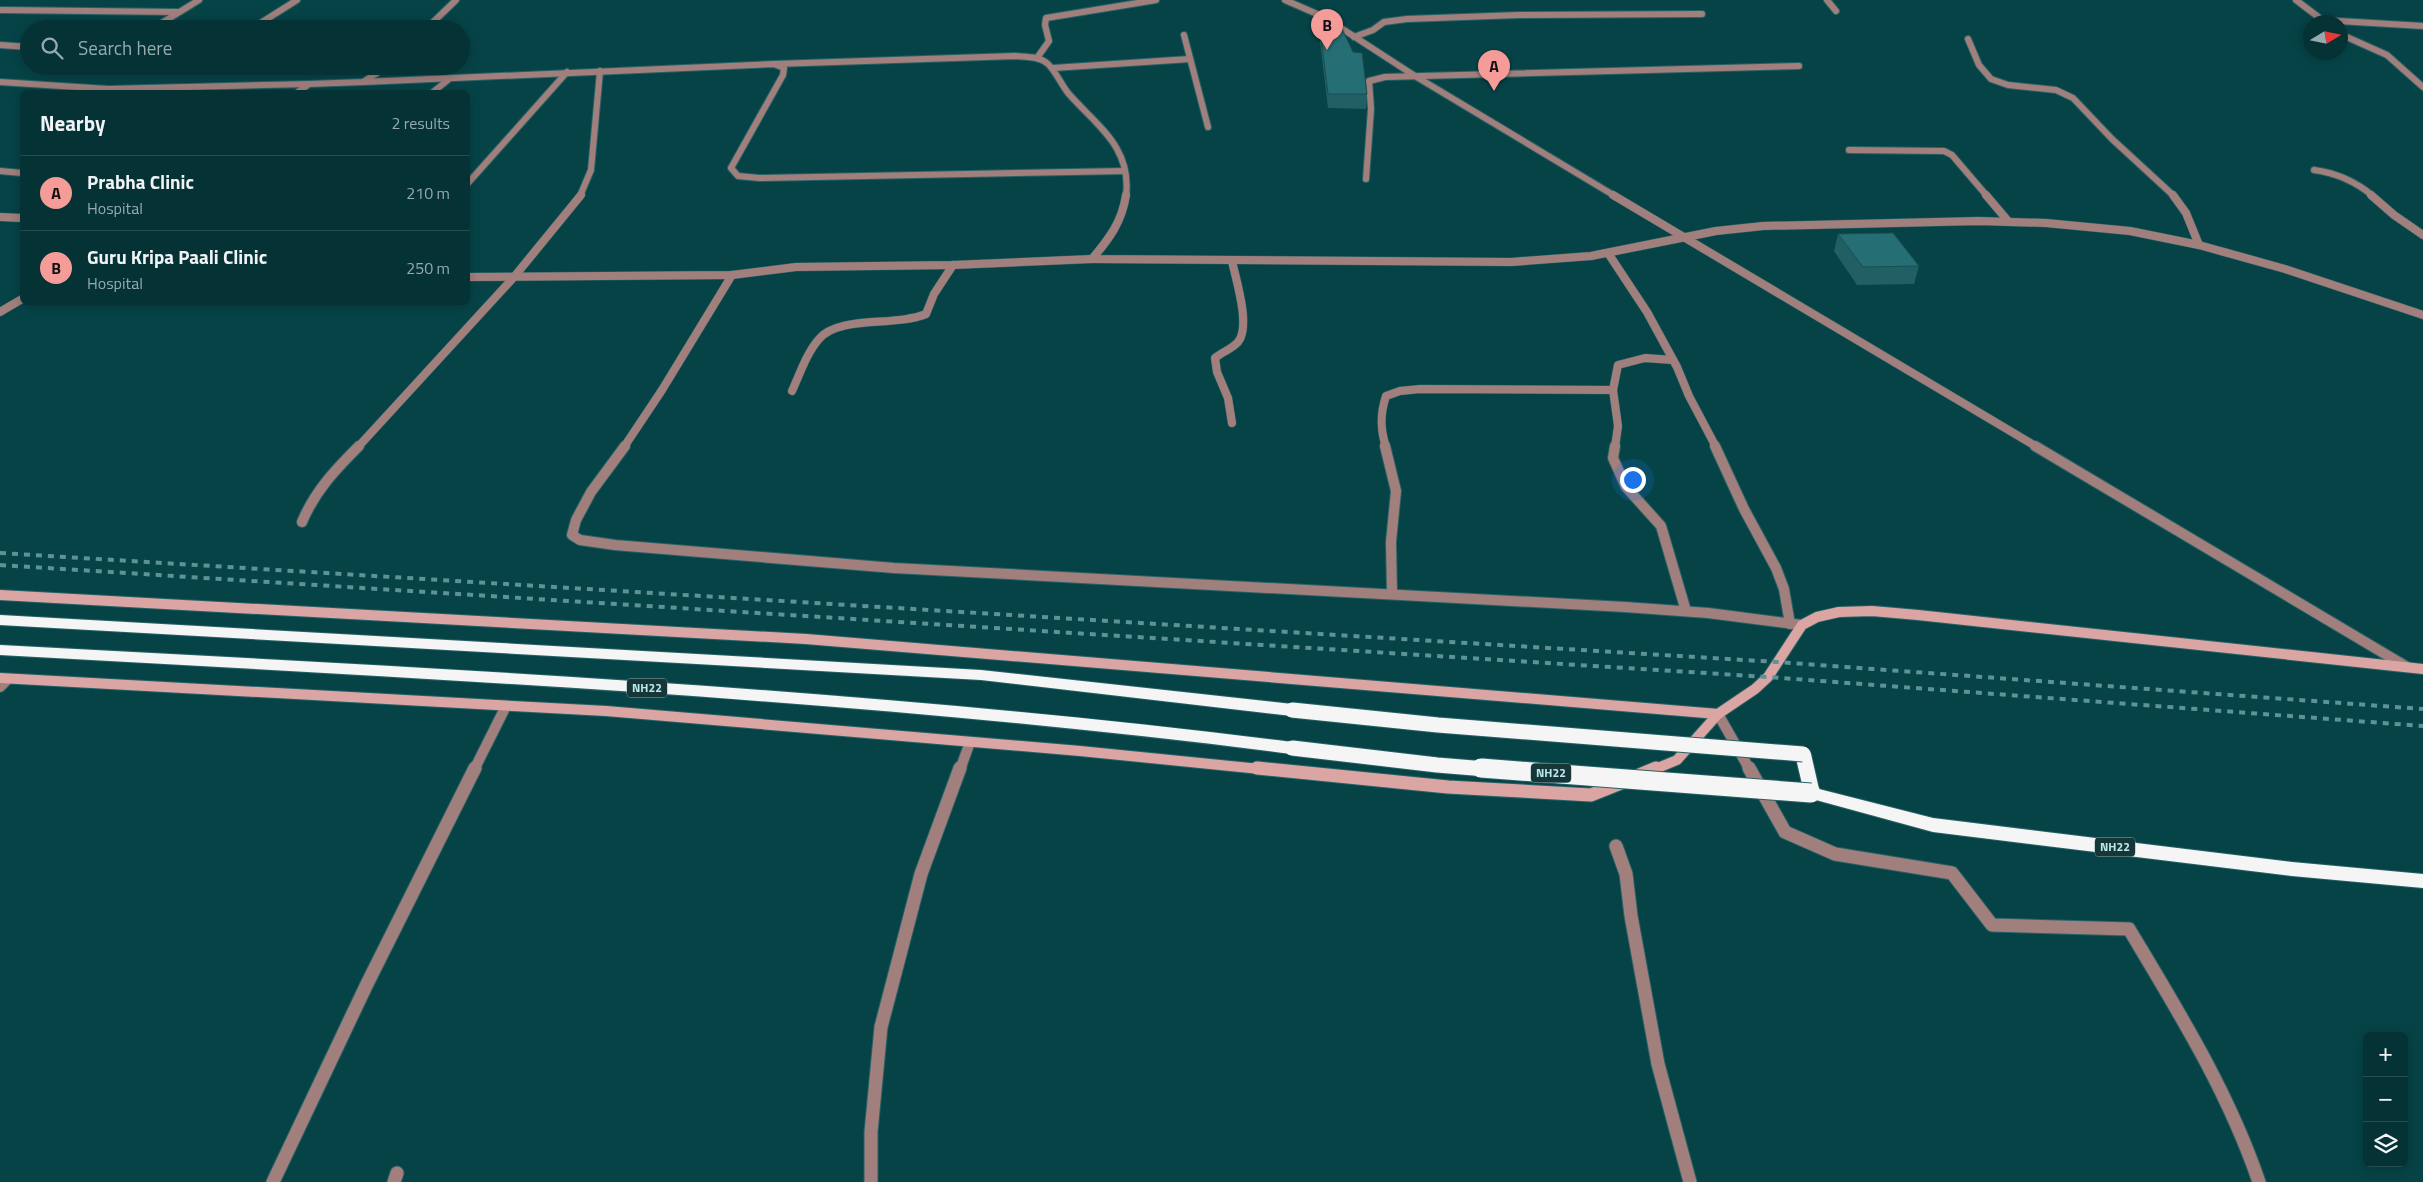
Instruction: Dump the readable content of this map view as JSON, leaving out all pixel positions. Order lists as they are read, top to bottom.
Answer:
{
  "streets": {
    "highway": ["NH22"]
  },
  "north": "right",
  "page": {
    "pins": ["B", "A"],
    "search": "Search here",
    "heading": ["Nearby", "2 results"],
    "list": [
      {
        "mark": "A",
        "name": "Prabha Clinic",
        "note": "Hospital",
        "value": "210 m"
      },
      {
        "mark": "B",
        "name": "Guru Kripa Paali Clinic",
        "note": "Hospital",
        "value": "250 m"
      }
    ],
    "map_buttons": ["+", "−"]
  }
}
